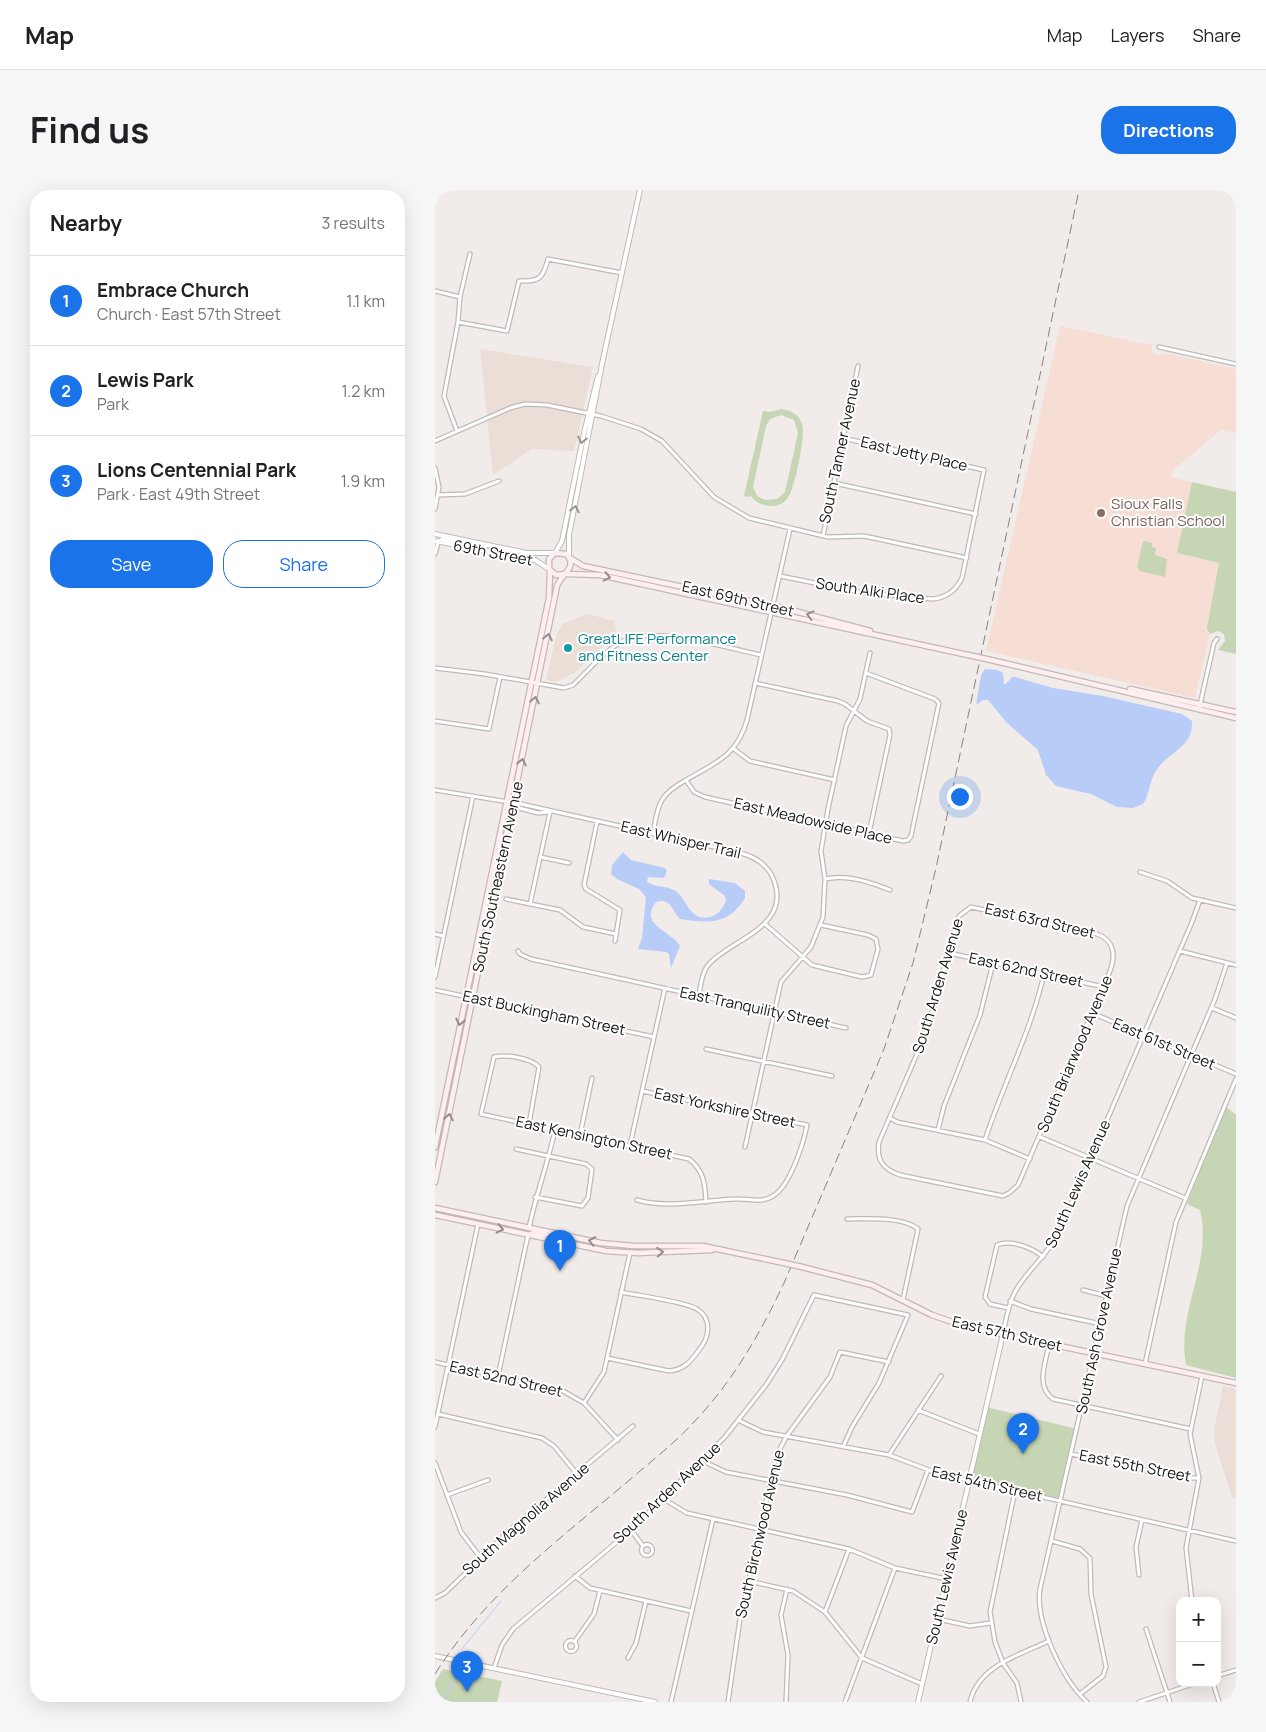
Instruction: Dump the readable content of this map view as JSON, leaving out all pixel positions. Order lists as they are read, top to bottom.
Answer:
{
  "streets": {
    "main road": ["East 69th Street", "South Southeastern Avenue", "East 57th Street"],
    "street": [
      "South Tanner Avenue",
      "East Jetty Place",
      "69th Street",
      "South Alki Place",
      "East Meadowside Place",
      "East Whisper Trail",
      "East 63rd Street",
      "East 62nd Street",
      "South Arden Avenue",
      "East Tranquility Street",
      "East Buckingham Street",
      "East 61st Street",
      "South Briarwood Avenue",
      "East Yorkshire Street",
      "East Kensington Street",
      "South Lewis Avenue",
      "South Ash Grove Avenue",
      "East 52nd Street",
      "East 55th Street",
      "East 54th Street",
      "South Magnolia Avenue",
      "South Birchwood Avenue"
    ]
  },
  "crossings": [
    ["South Tanner Avenue", "East Jetty Place"],
    ["East Jetty Place", "South Alki Place"],
    ["69th Street", "East 69th Street"],
    ["69th Street", "South Southeastern Avenue"],
    ["East 69th Street", "South Southeastern Avenue"],
    ["East Whisper Trail", "South Southeastern Avenue"],
    ["South Southeastern Avenue", "East Buckingham Street"],
    ["East 63rd Street", "South Arden Avenue"],
    ["East 63rd Street", "South Briarwood Avenue"],
    ["East 62nd Street", "South Arden Avenue"],
    ["East 62nd Street", "South Briarwood Avenue"],
    ["South Arden Avenue", "South Briarwood Avenue"],
    ["South Arden Avenue", "East 54th Street"],
    ["South Arden Avenue", "South Birchwood Avenue"],
    ["East 61st Street", "South Briarwood Avenue"],
    ["East 61st Street", "South Lewis Avenue"],
    ["East 61st Street", "South Ash Grove Avenue"],
    ["East Yorkshire Street", "East Kensington Street"],
    ["South Lewis Avenue", "East 57th Street"],
    ["South Lewis Avenue", "East 54th Street"],
    ["South Ash Grove Avenue", "East 57th Street"],
    ["South Ash Grove Avenue", "East 55th Street"],
    ["South Ash Grove Avenue", "East 54th Street"],
    ["East 52nd Street", "South Magnolia Avenue"],
    ["East 54th Street", "South Birchwood Avenue"]
  ],
  "places": ["Sioux Falls Christian School", "GreatLIFE Performance and Fitness Center"],
  "page": {
    "header": "Map",
    "nav": ["Map", "Layers", "Share"],
    "title": "Find us",
    "buttons": [
      "Directions",
      ["Save", "Share"]
    ],
    "heading": ["Nearby", "3 results"],
    "list": [
      {
        "mark": "1",
        "name": "Embrace Church",
        "note": "Church · East 57th Street",
        "value": "1.1 km"
      },
      {
        "mark": "2",
        "name": "Lewis Park",
        "note": "Park",
        "value": "1.2 km"
      },
      {
        "mark": "3",
        "name": "Lions Centennial Park",
        "note": "Park · East 49th Street",
        "value": "1.9 km"
      }
    ],
    "pins": ["1", "2", "3"],
    "map_buttons": ["+", "−"]
  }
}
